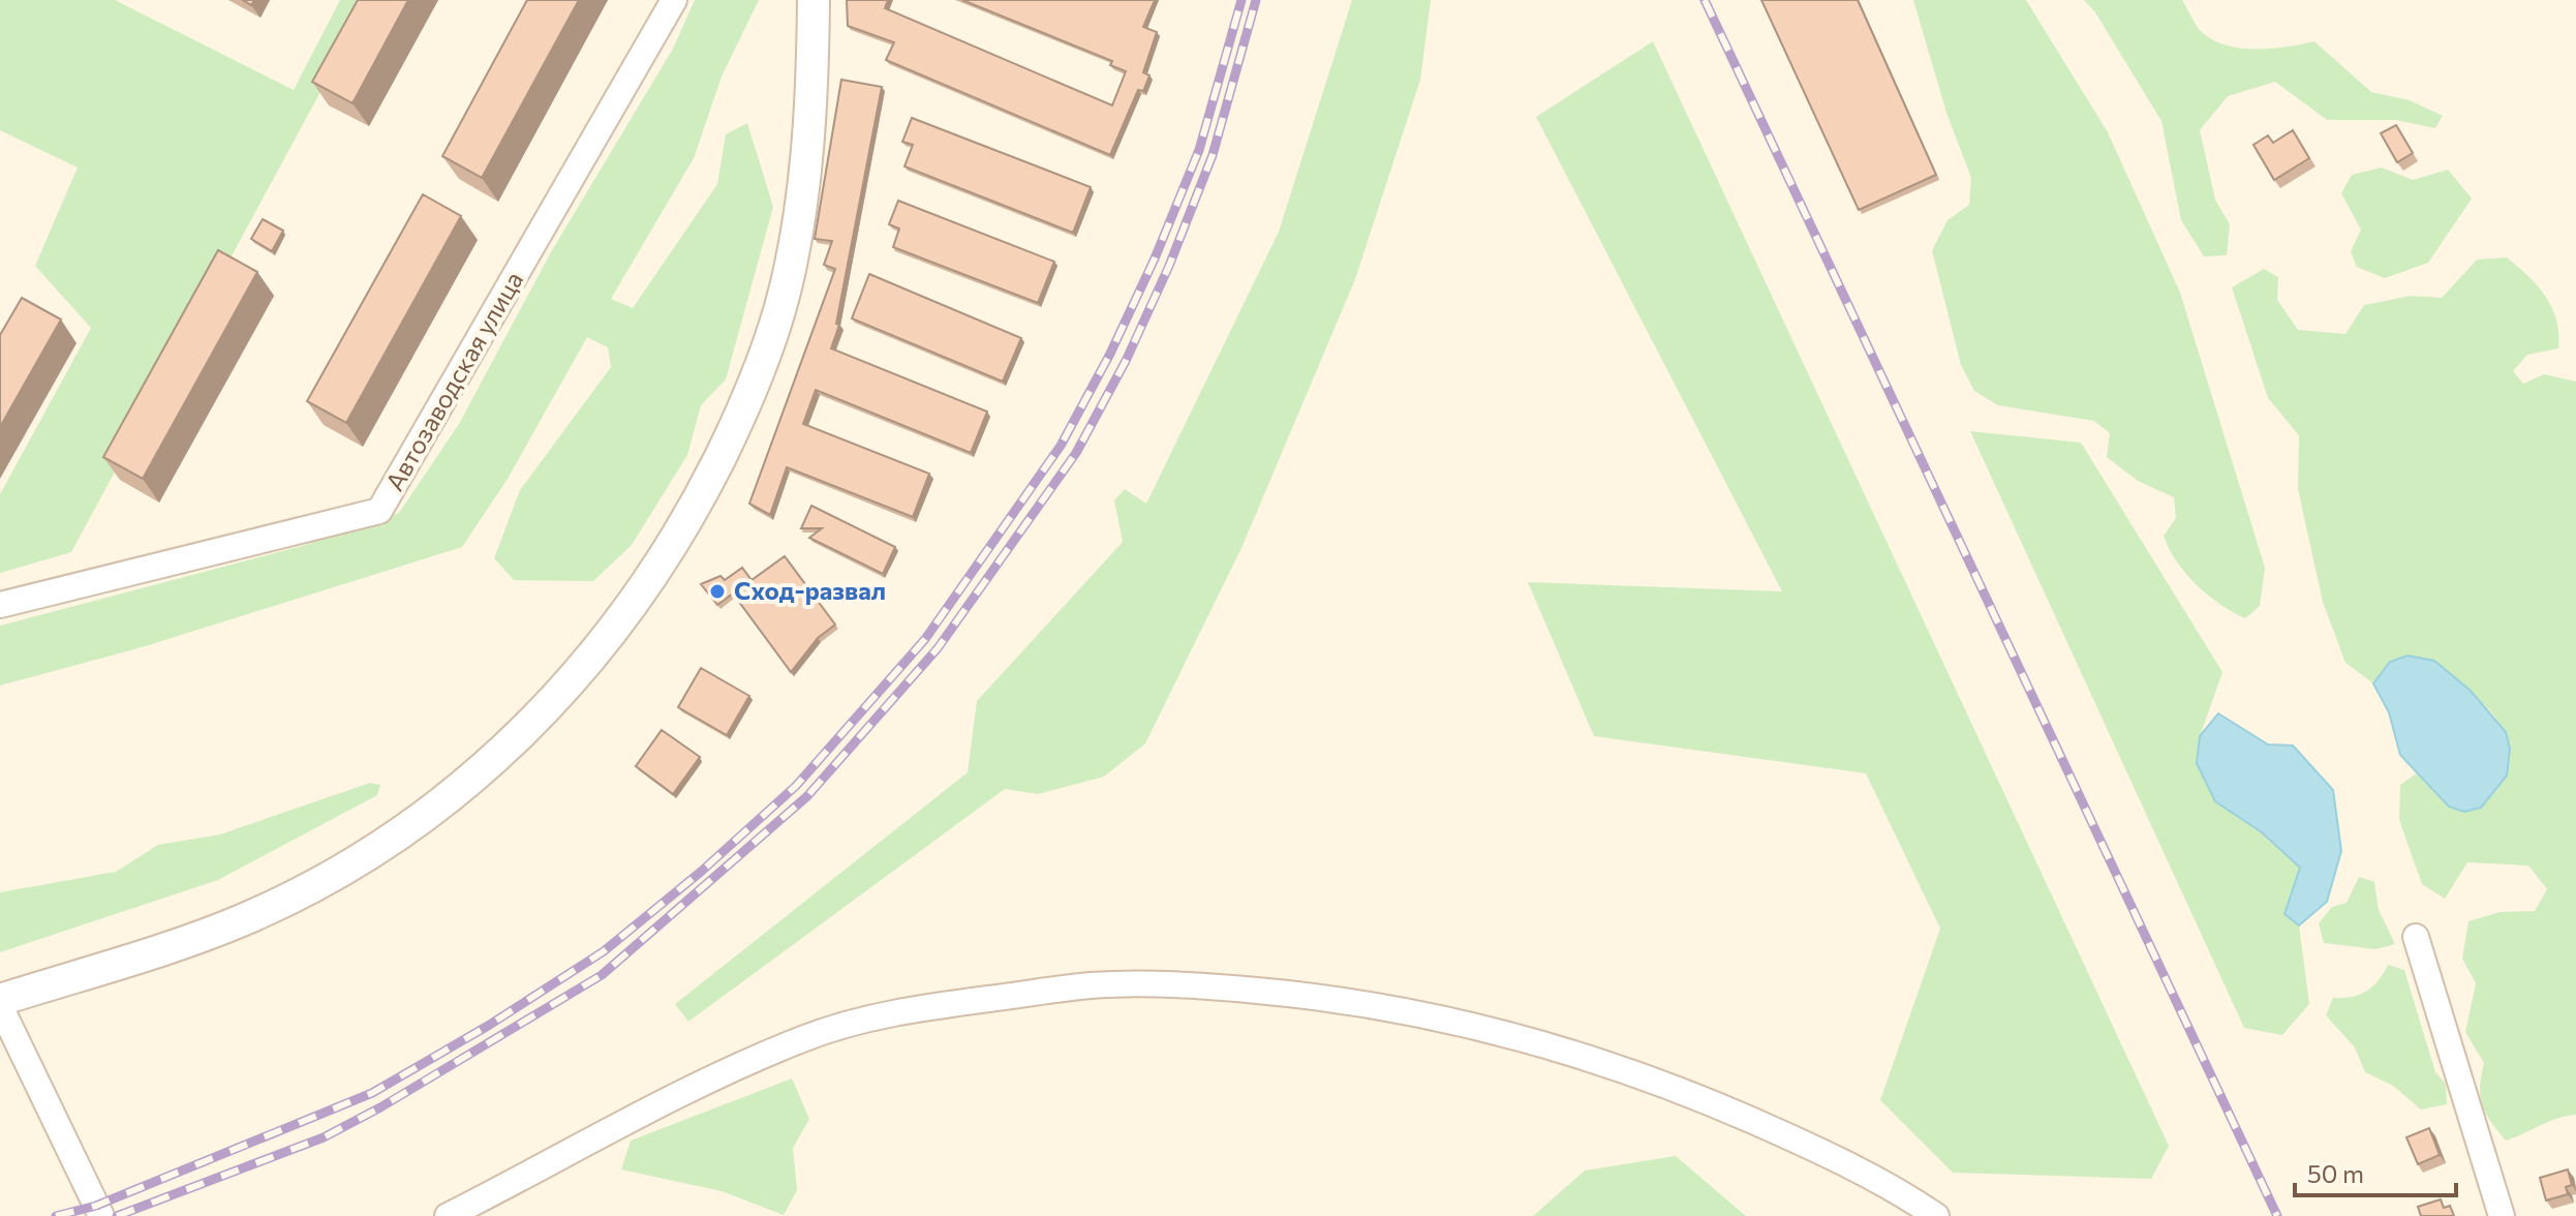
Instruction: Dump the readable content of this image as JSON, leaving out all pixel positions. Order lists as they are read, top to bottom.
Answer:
{
  "streets": {
    "street": ["Автозаводская улица"]
  },
  "places": ["Сход-развал"],
  "scale_bar": "50 m"
}
